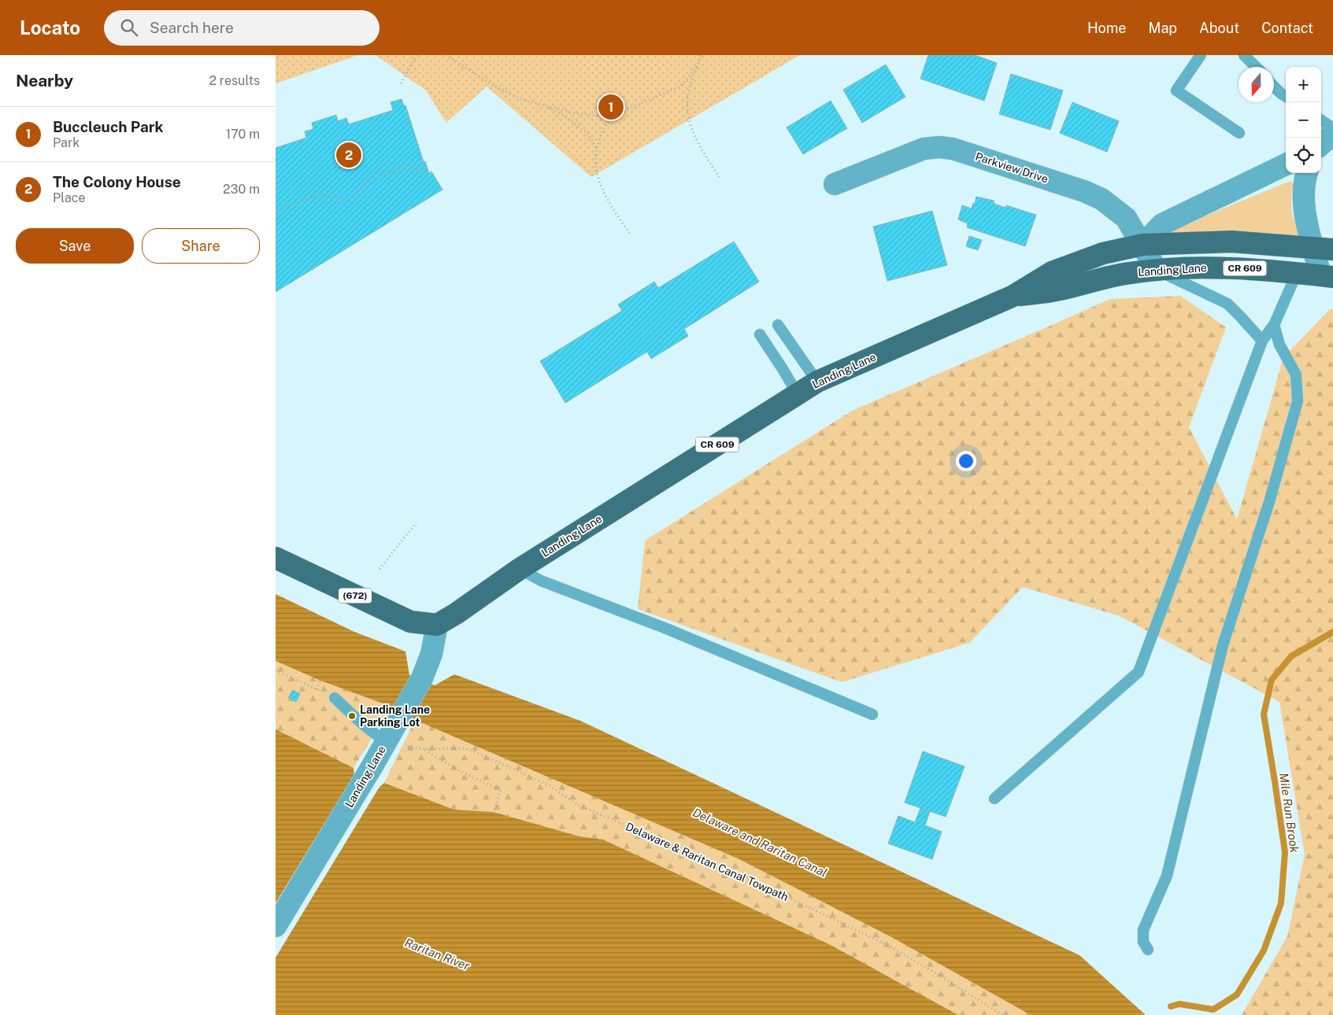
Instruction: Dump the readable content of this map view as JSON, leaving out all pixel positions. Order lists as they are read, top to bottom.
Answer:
{
  "streets": {
    "main road": ["CR 609", "Landing Lane", "(672)"],
    "street": ["Parkview Drive"],
    "path": ["Delaware & Raritan Canal Towpath"]
  },
  "crossings": [
    ["Parkview Drive", "Landing Lane"],
    ["Landing Lane", "(672)"],
    ["Landing Lane", "Delaware & Raritan Canal Towpath"]
  ],
  "water": ["Mile Run Brook", "Delaware and Raritan Canal", "Raritan River"],
  "places": ["Landing Lane Parking Lot"],
  "north": "bottom",
  "page": {
    "header": "Locato",
    "search": "Search here",
    "nav": [
      "Home",
      "Map",
      "About",
      "Contact"
    ],
    "heading": ["Nearby", "2 results"],
    "map_buttons": ["+", "−"],
    "pins": ["1", "2"],
    "list": [
      {
        "mark": "1",
        "name": "Buccleuch Park",
        "note": "Park",
        "value": "170 m"
      },
      {
        "mark": "2",
        "name": "The Colony House",
        "note": "Place",
        "value": "230 m"
      }
    ],
    "buttons": ["Save", "Share"]
  }
}
